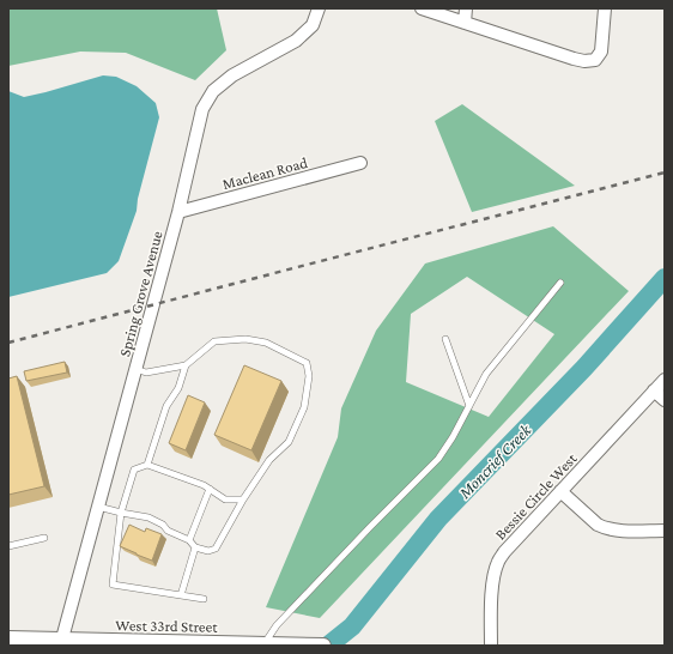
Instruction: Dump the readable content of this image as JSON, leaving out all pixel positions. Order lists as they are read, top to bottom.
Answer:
{
  "streets": {
    "street": [
      "Maclean Road",
      "Spring Grove Avenue",
      "Bessie Circle West",
      "West 33rd Street"
    ]
  },
  "crossings": [
    ["Maclean Road", "Spring Grove Avenue"],
    ["Spring Grove Avenue", "West 33rd Street"]
  ],
  "water": ["Moncrief Creek"]
}
